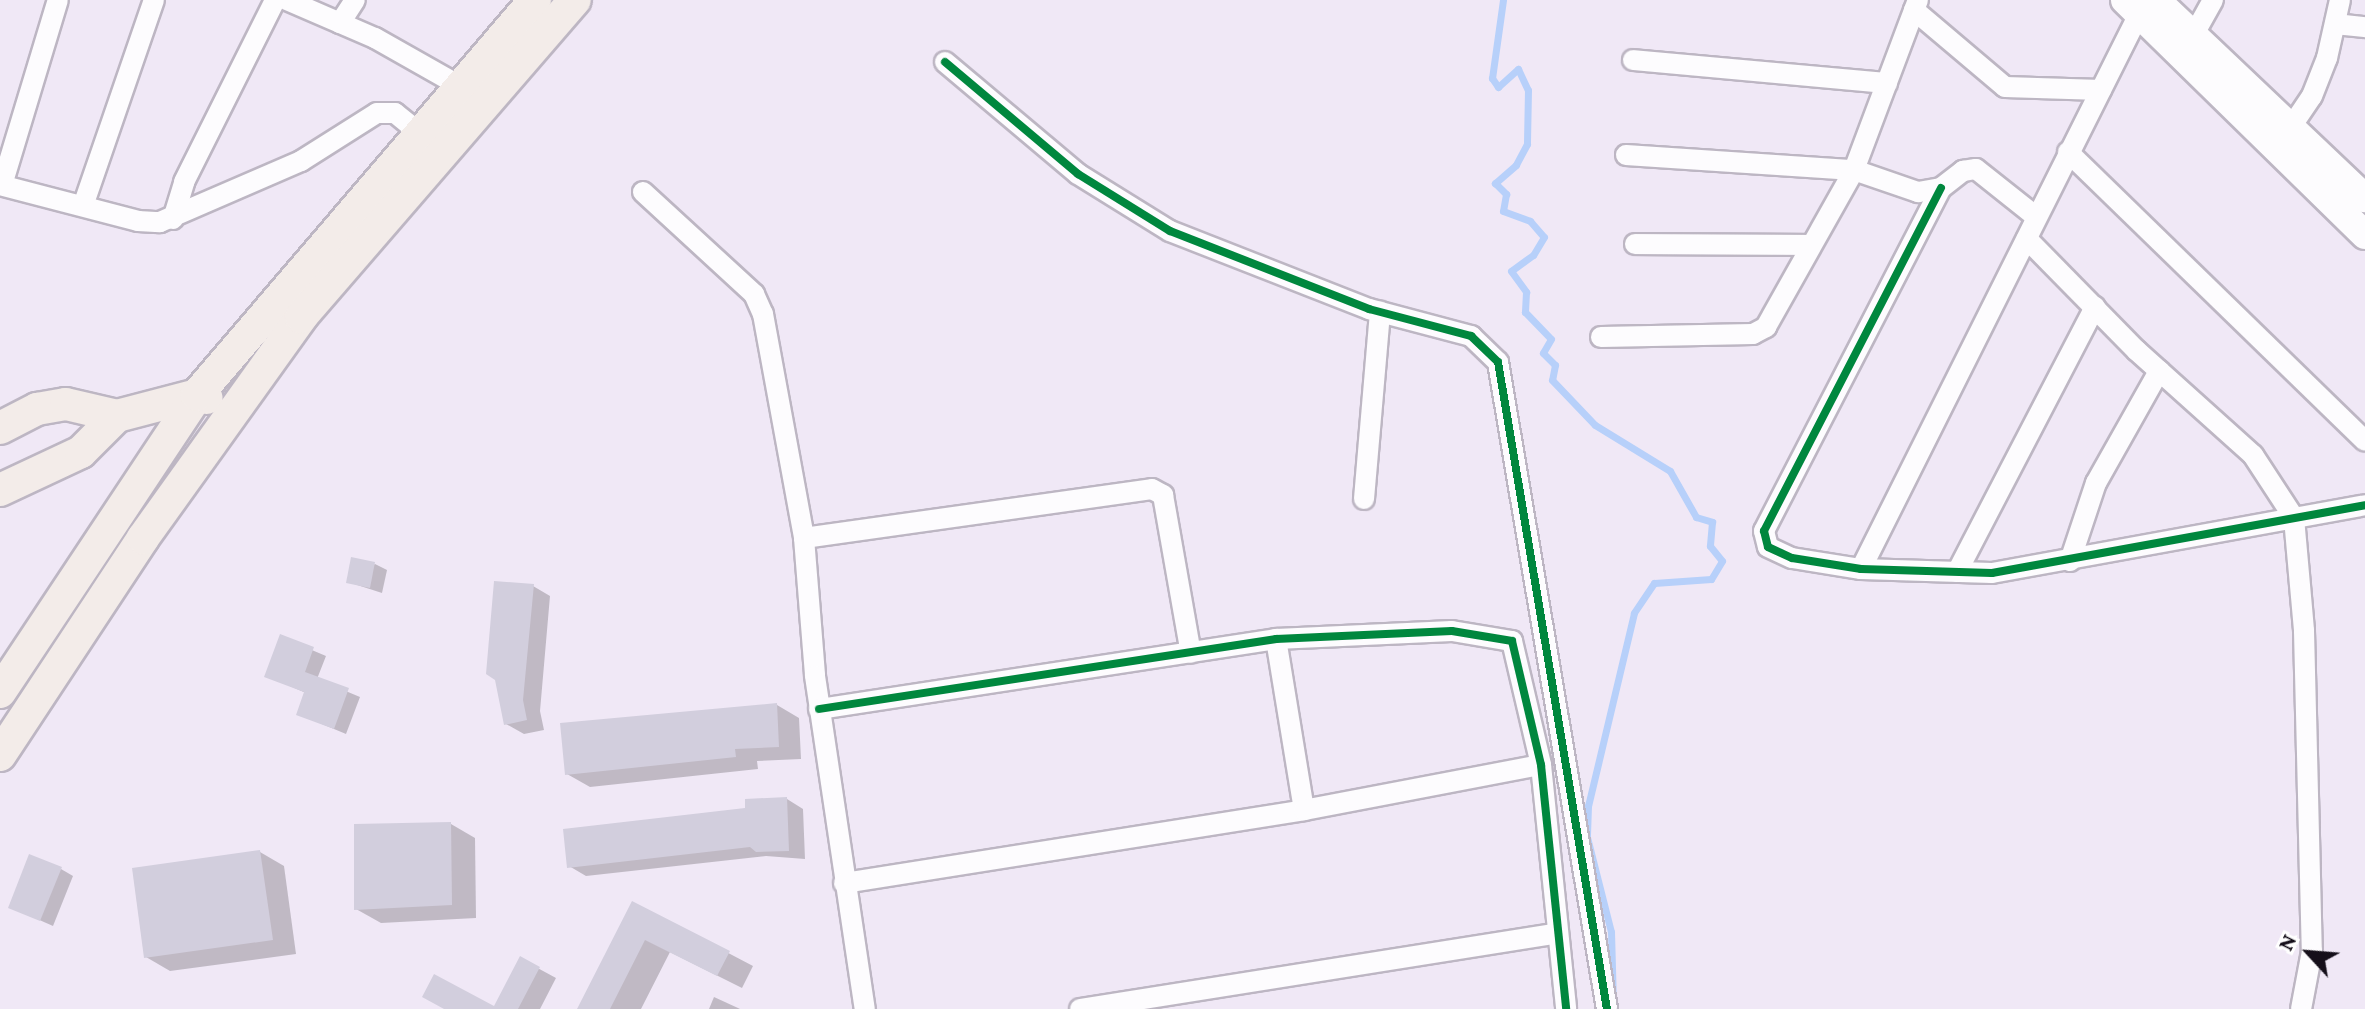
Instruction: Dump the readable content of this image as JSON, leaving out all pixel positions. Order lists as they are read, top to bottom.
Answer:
{
  "north": "top left"
}
